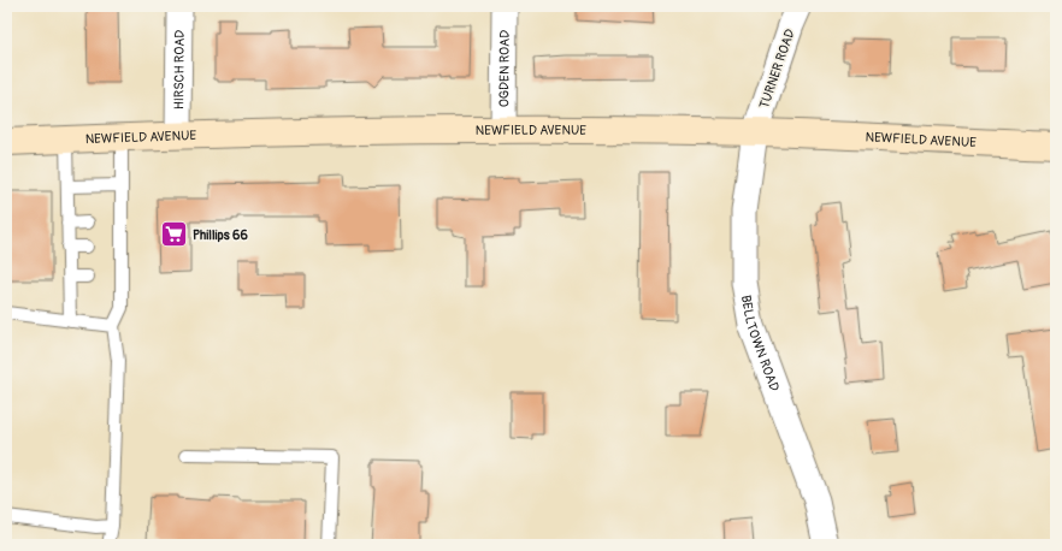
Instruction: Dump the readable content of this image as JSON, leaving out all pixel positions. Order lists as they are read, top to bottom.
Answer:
{
  "streets": {
    "main road": ["NEWFIELD AVENUE"],
    "street": [
      "OGDEN ROAD",
      "TURNER ROAD",
      "HIRSCH ROAD",
      "BELLTOWN ROAD"
    ]
  },
  "crossings": [
    ["OGDEN ROAD", "NEWFIELD AVENUE"],
    ["TURNER ROAD", "NEWFIELD AVENUE"],
    ["TURNER ROAD", "BELLTOWN ROAD"],
    ["HIRSCH ROAD", "NEWFIELD AVENUE"],
    ["NEWFIELD AVENUE", "BELLTOWN ROAD"]
  ],
  "places": {
    "supermarket": ["Phillips 66"]
  }
}
